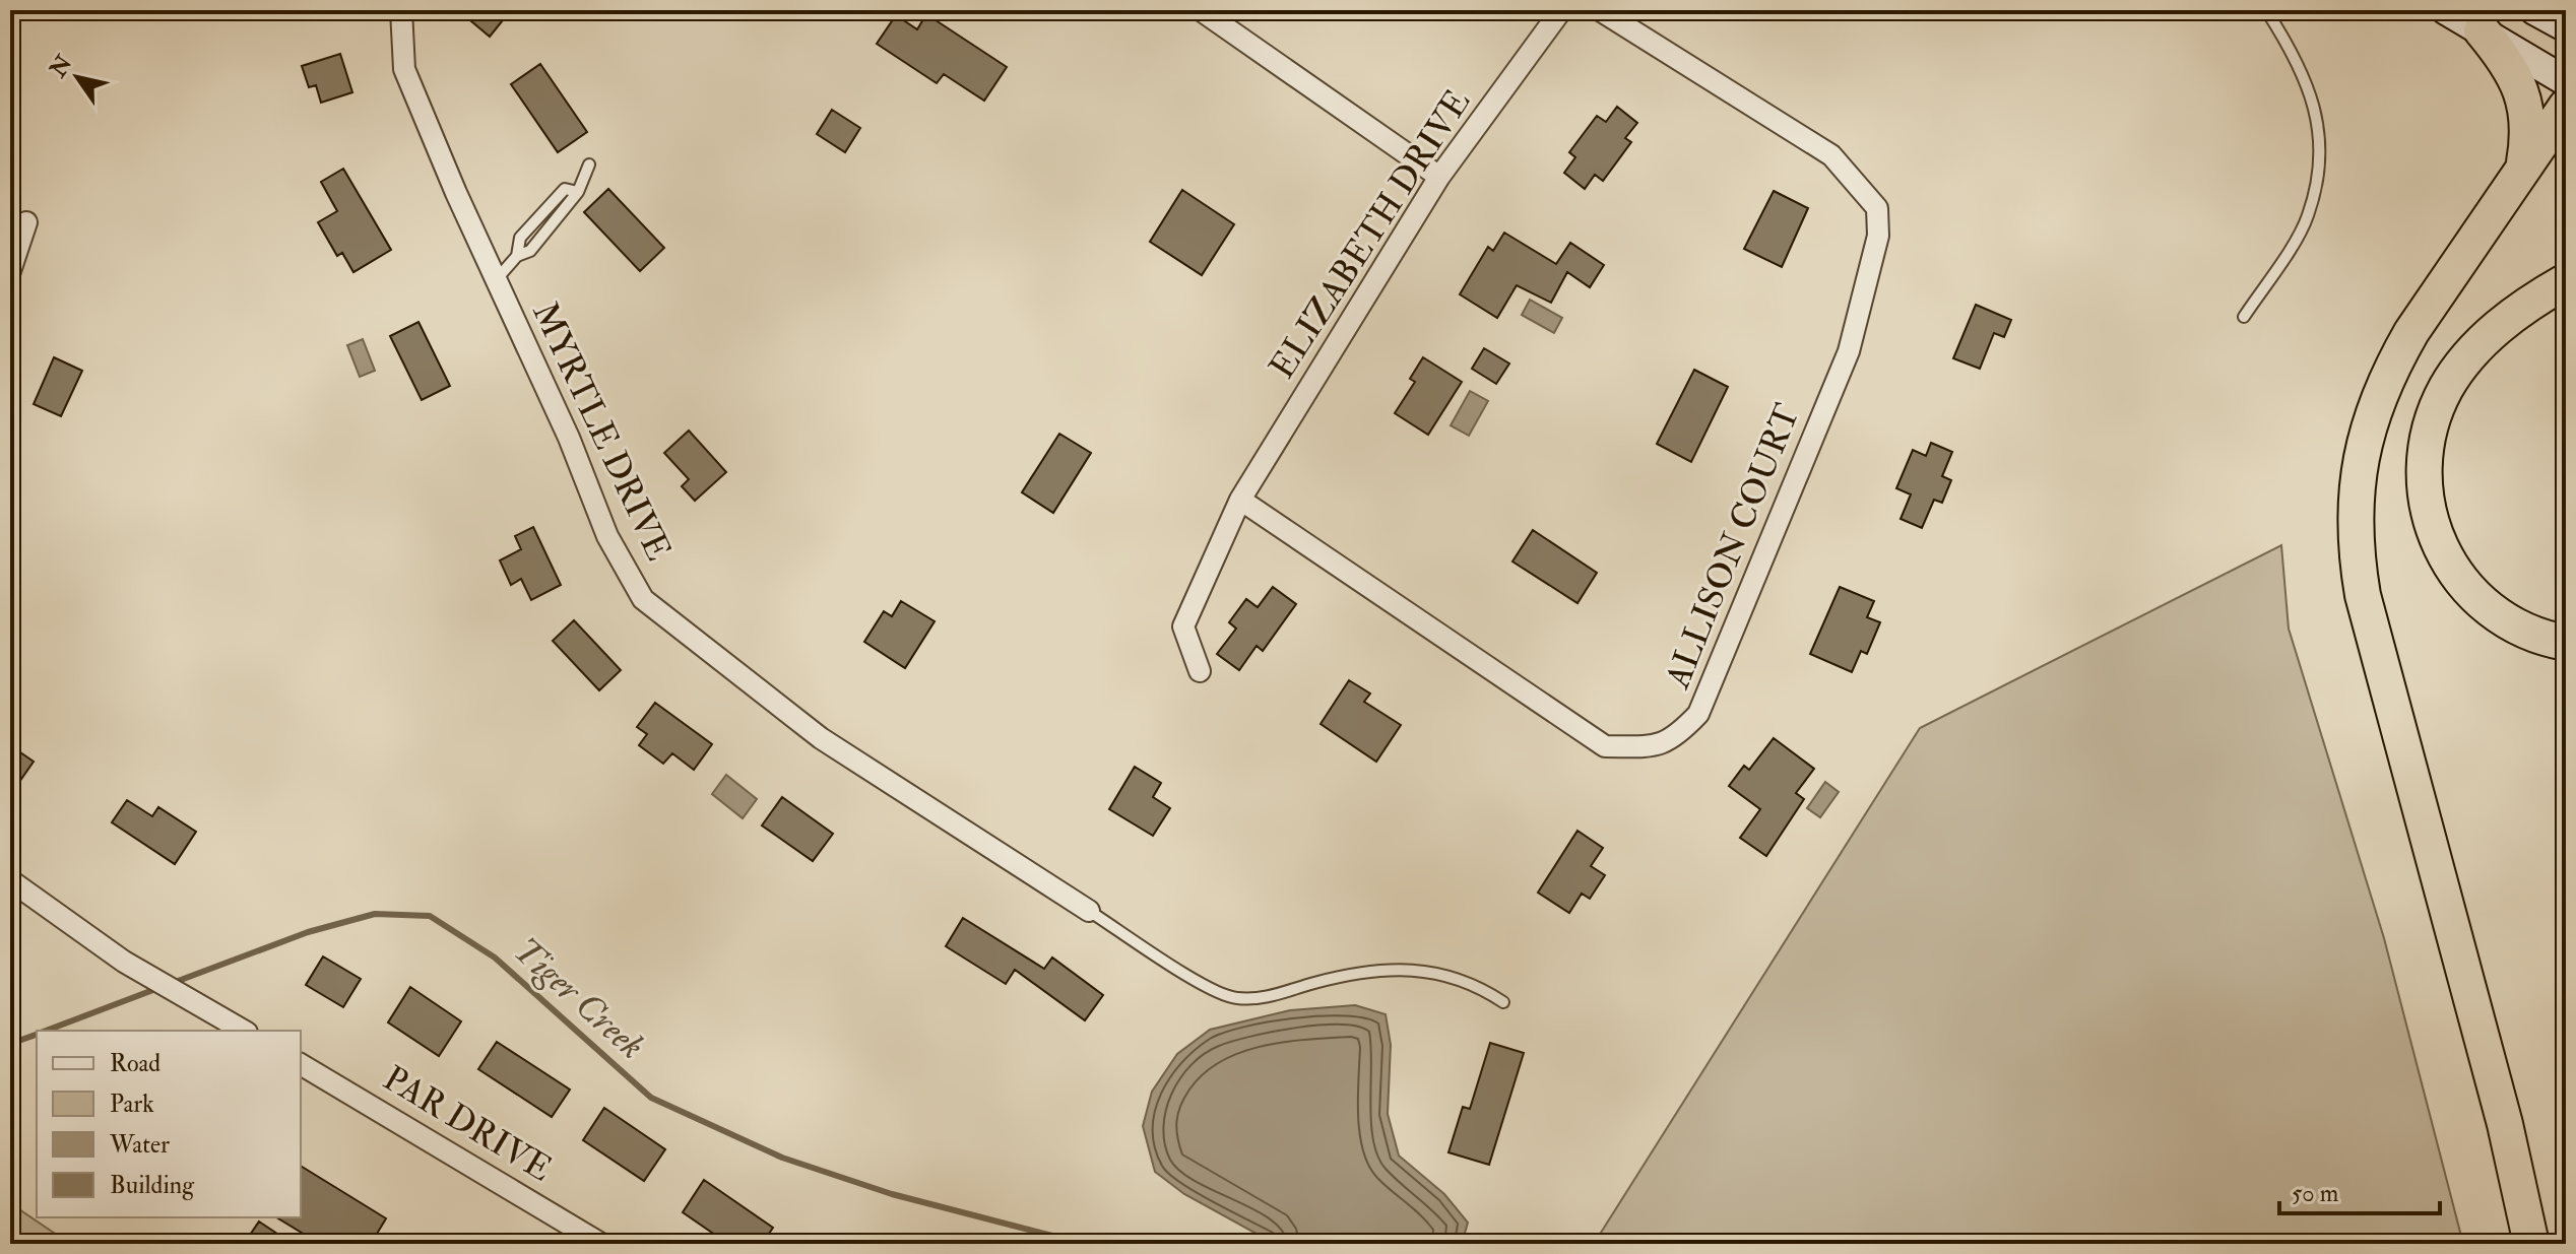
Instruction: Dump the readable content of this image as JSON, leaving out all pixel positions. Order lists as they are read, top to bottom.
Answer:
{
  "streets": {
    "street": [
      "ELIZABETH DRIVE",
      "MYRTLE DRIVE",
      "ALLISON COURT",
      "PAR DRIVE"
    ]
  },
  "crossings": [
    ["ELIZABETH DRIVE", "ALLISON COURT"]
  ],
  "water": ["Tiger Creek"],
  "legend": [
    "Road",
    "Park",
    "Water",
    "Building"
  ],
  "scale_bar": "50 m",
  "north": "top left"
}
